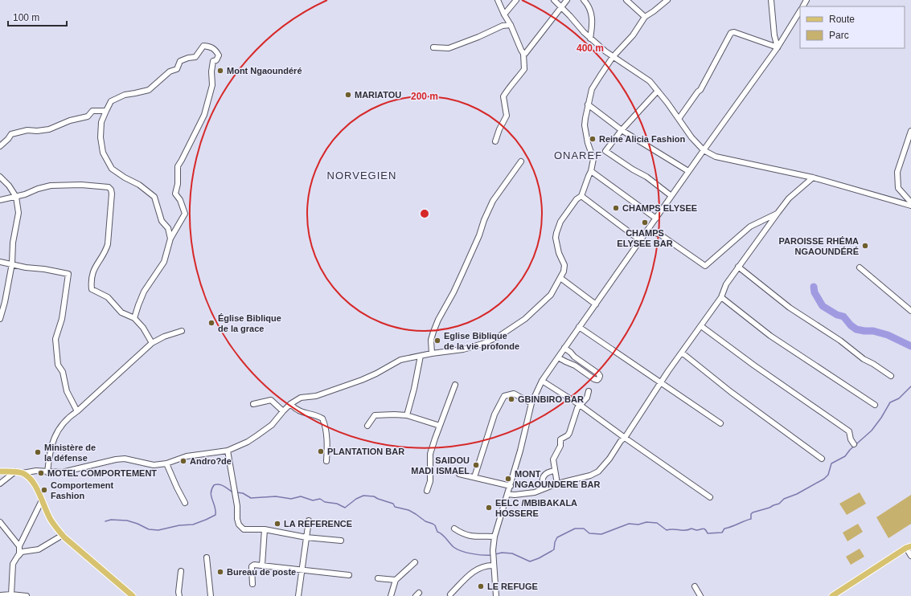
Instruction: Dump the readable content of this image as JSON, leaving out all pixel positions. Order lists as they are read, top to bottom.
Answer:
{
  "districts": ["ONAREF", "NORVEGIEN"],
  "places": [
    "Mont Ngaoundéré",
    "MARIATOU",
    "Reine Alicia Fashion",
    "CHAMPS ELYSEE",
    "CHAMPS ELYSEE BAR",
    "PAROISSE RHÉMA NGAOUNDÉRÉ",
    "Église Biblique de la grace",
    "Eglise Biblique de la vie profonde",
    "GBINBIRO BAR",
    "PLANTATION BAR",
    "Ministère de la défense",
    "Andro?de",
    "SAIDOU MADI ISMAEL",
    "MOTEL COMPORTEMENT",
    "MONT NGAOUNDERE BAR",
    "Comportement Fashion",
    "EELC /MBIBAKALA HOSSERE",
    "LA REFERENCE",
    "Bureau de poste",
    "LE REFUGE"
  ],
  "legend": ["Route", "Parc"],
  "scale_bar": "100 m",
  "rings": ["400 m", "200 m"]
}
